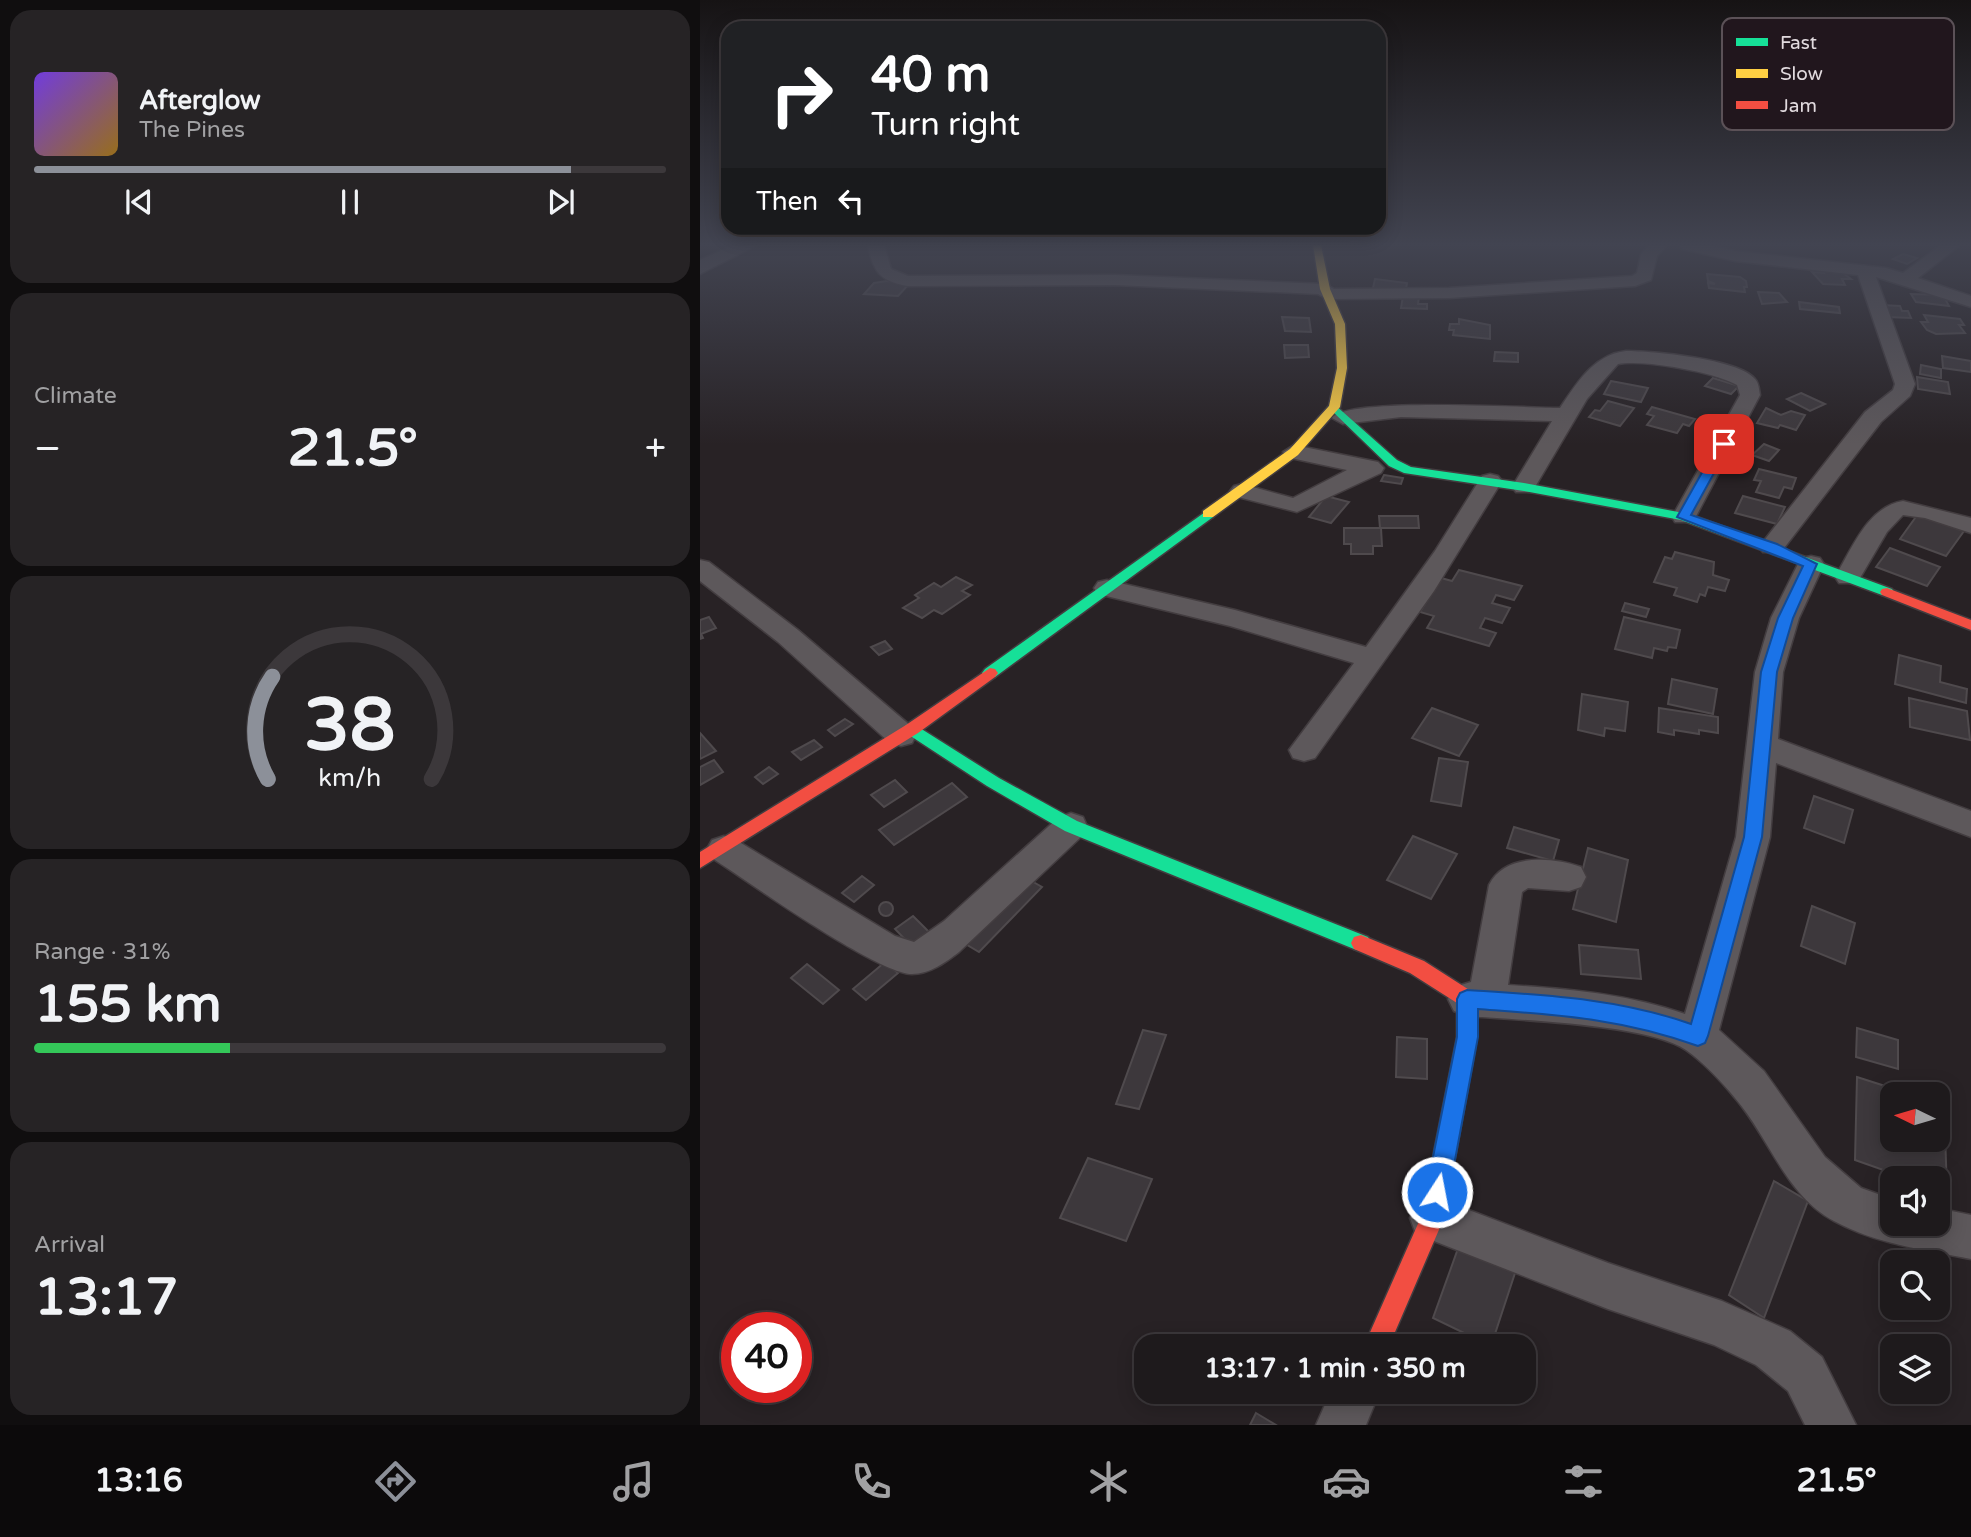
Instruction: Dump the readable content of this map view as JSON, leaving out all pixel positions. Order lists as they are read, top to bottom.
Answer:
{
  "legend": ["Fast", "Slow", "Jam"],
  "north": "left",
  "page": {
    "turn": ["40 m", "Turn right"],
    "song": ["Afterglow", "The Pines"],
    "then": "Then",
    "tile": [
      "Climate",
      ["Range · 31%", "155 km"],
      ["Arrival", "13:17"]
    ],
    "heat": ["−", "21.5°", "+"],
    "limit": "40",
    "trip": "13:17 · 1 min · 350 m",
    "tabs": ["13:16", "21.5°"],
    "gauge": ["38", "km/h"]
  }
}
